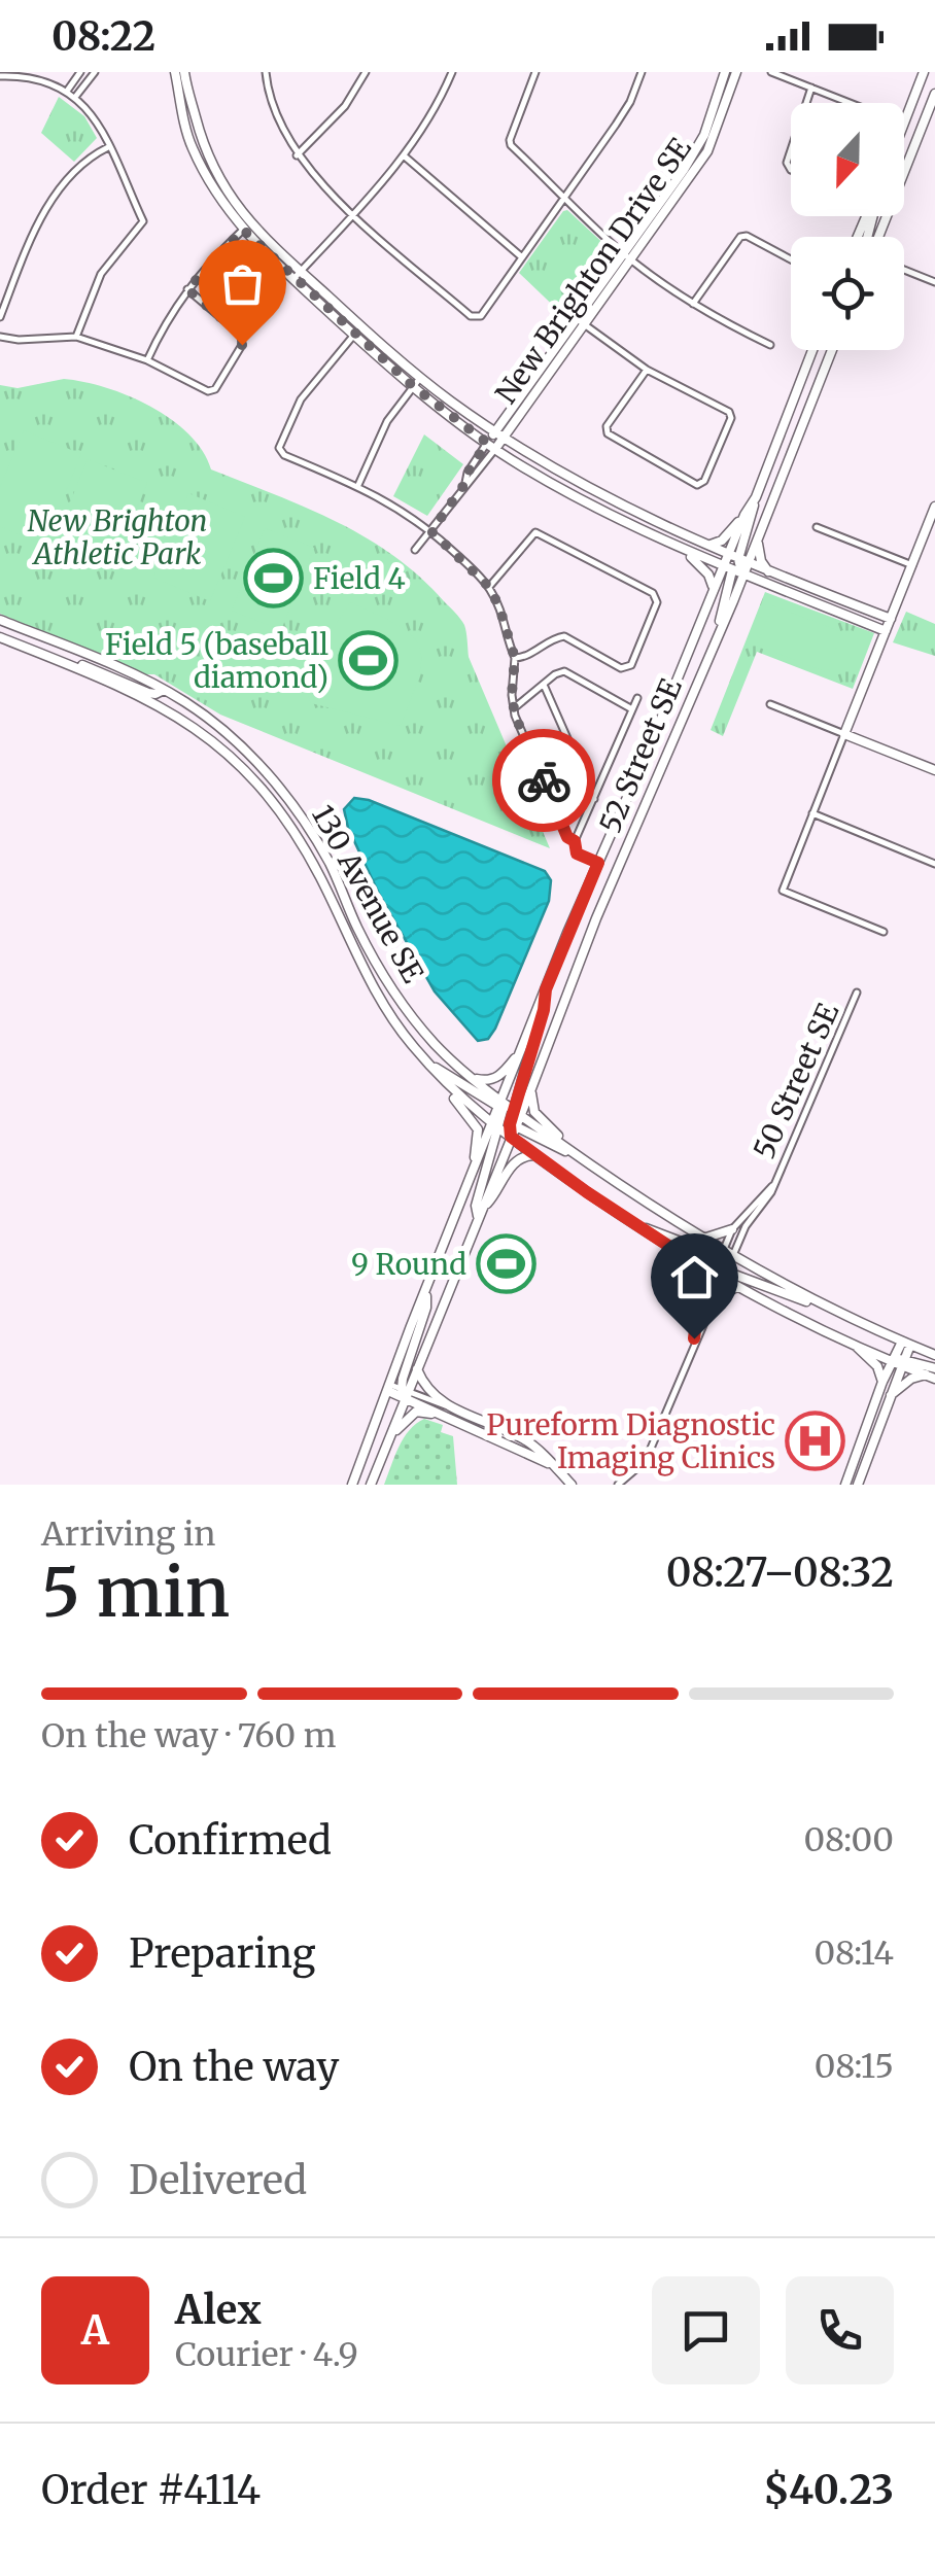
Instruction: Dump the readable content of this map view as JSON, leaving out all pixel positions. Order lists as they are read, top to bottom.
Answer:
{
  "streets": {
    "main road": ["New Brighton Drive SE", "52 Street SE", "130 Avenue SE"],
    "street": ["50 Street SE"]
  },
  "crossings": [
    ["New Brighton Drive SE", "52 Street SE"],
    ["52 Street SE", "130 Avenue SE"],
    ["130 Avenue SE", "50 Street SE"]
  ],
  "parks": ["New Brighton Athletic Park"],
  "places": {
    "sports": ["Field 4", "Field 5 (baseball diamond)", "9 Round"],
    "hospital": ["Pureform Diagnostic Imaging Clinics"]
  },
  "north": "bottom",
  "page": {
    "status": "08:22",
    "heading": ["5 min", "Arriving in", "08:27–08:32"],
    "panel": [
      "Alex",
      "Courier · 4.9",
      "Order #4114",
      "$40.23"
    ],
    "bar": "On the way · 760 m",
    "list": [
      ["Confirmed", "08:00"],
      ["Preparing", "08:14"],
      ["On the way", "08:15"],
      "Delivered"
    ],
    "round": "A"
  }
}
